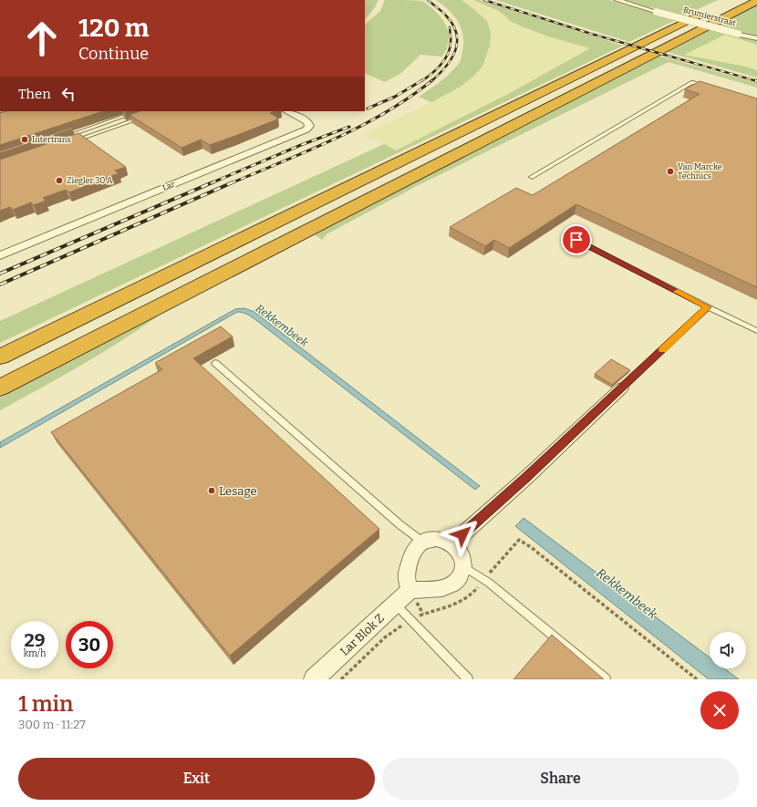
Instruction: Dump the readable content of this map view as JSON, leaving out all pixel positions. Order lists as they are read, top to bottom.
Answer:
{
  "streets": {
    "street": ["Brumierstraat", "Lar", "Lar Blok Z"]
  },
  "water": ["Rekkembeek"],
  "places": [
    "Intertrans",
    "Van Marcke Technics",
    "Ziegler 30 A",
    "Lesage"
  ],
  "page": {
    "turn": ["120 m", "Continue"],
    "then": "Then",
    "speed": "29 km/h",
    "limit": "30",
    "heading": ["1 min", "300 m · 11:27"],
    "buttons": ["Exit", "Share"]
  }
}
